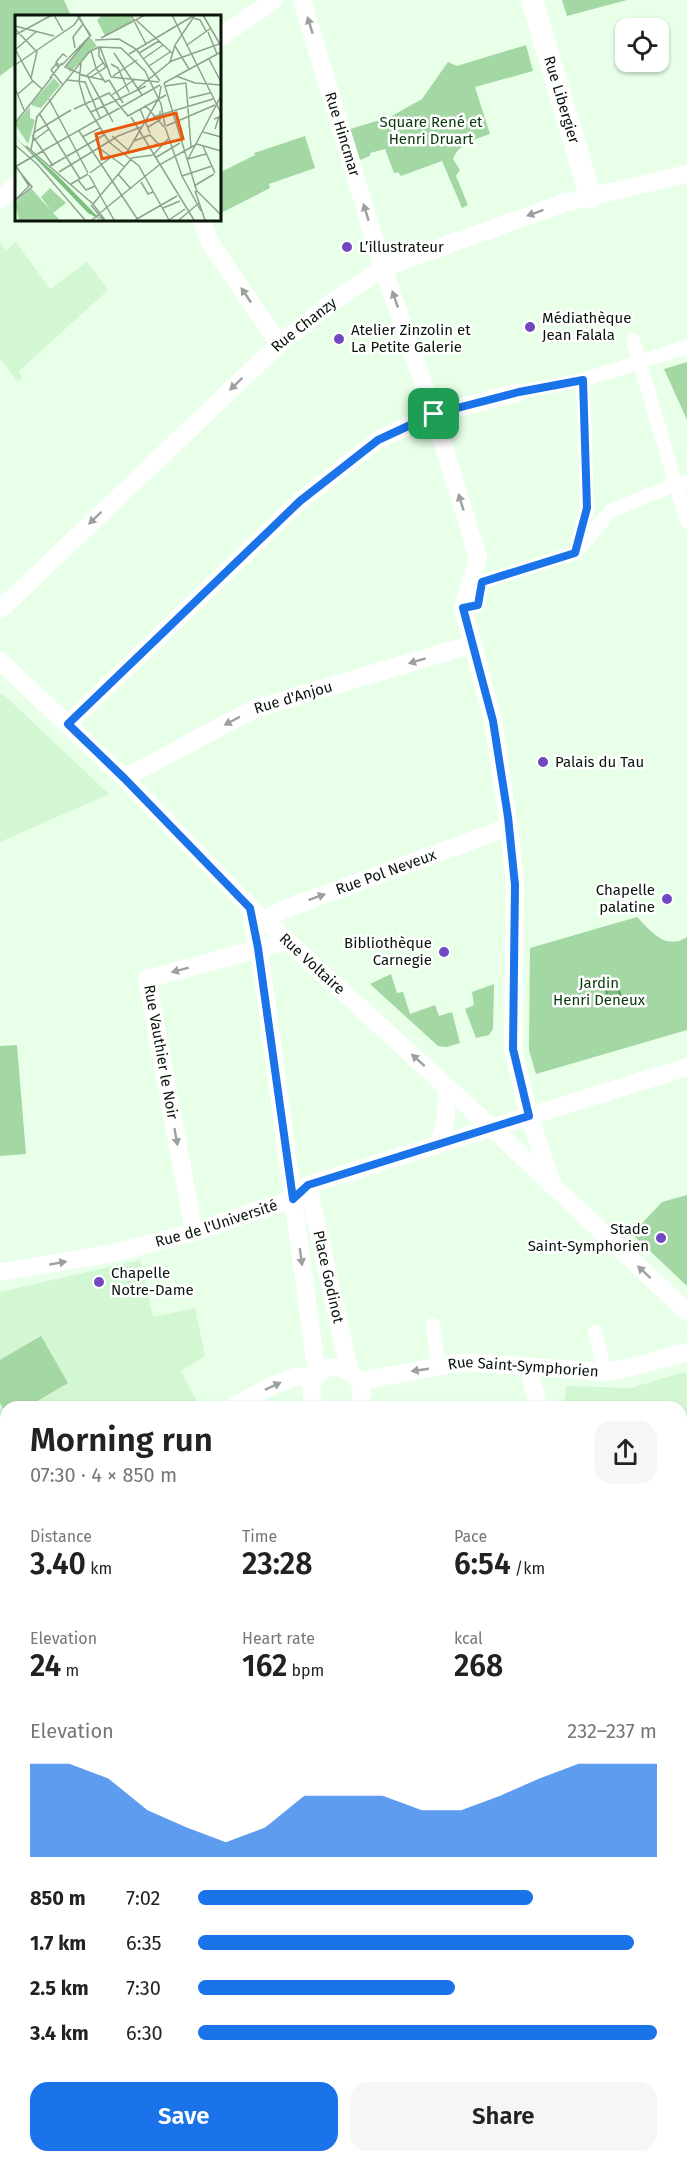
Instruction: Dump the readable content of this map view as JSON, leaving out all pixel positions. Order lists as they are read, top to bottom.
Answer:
{
  "streets": {
    "street": [
      "Rue Libergier",
      "Rue Hincmar",
      "Rue Chanzy",
      "Rue d'Anjou",
      "Rue Pol Neveux",
      "Rue Voltaire",
      "Rue Vauthier le Noir",
      "Rue de l'Université",
      "Place Godinot",
      "Rue Saint-Symphorien"
    ]
  },
  "crossings": [
    ["Rue Libergier", "Rue Chanzy"],
    ["Rue Hincmar", "Rue Chanzy"],
    ["Rue Hincmar", "Rue Voltaire"],
    ["Rue d'Anjou", "Rue Voltaire"],
    ["Rue Pol Neveux", "Rue Voltaire"],
    ["Rue Pol Neveux", "Place Godinot"],
    ["Rue Voltaire", "Rue Vauthier le Noir"],
    ["Rue Voltaire", "Rue de l'Université"],
    ["Rue Voltaire", "Place Godinot"],
    ["Rue Vauthier le Noir", "Rue de l'Université"],
    ["Rue Vauthier le Noir", "Place Godinot"],
    ["Rue de l'Université", "Place Godinot"],
    ["Place Godinot", "Rue Saint-Symphorien"]
  ],
  "one_way": ["Rue Pol Neveux", "Rue Saint-Symphorien"],
  "parks": ["Square René et Henri Druart", "Jardin Henri Deneux"],
  "places": [
    "L’illustrateur",
    "Médiathèque Jean Falala",
    "Atelier Zinzolin et La Petite Galerie",
    "Palais du Tau",
    "Chapelle palatine",
    "Bibliothèque Carnegie",
    "Stade Saint-Symphorien",
    "Chapelle Notre-Dame"
  ],
  "page": {
    "heading": ["Morning run", "07:30 · 4 × 850 m"],
    "stats": [
      ["Distance", "3.40 km"],
      ["Time", "23:28"],
      ["Pace", "6:54 /km"],
      ["Elevation", "24 m"],
      ["Heart rate", "162 bpm"],
      ["kcal", "268"]
    ],
    "chart": ["Elevation", "232–237 m"],
    "list": [
      {
        "name": "850 m",
        "note": "7:02"
      },
      {
        "name": "1.7 km",
        "note": "6:35"
      },
      {
        "name": "2.5 km",
        "note": "7:30"
      },
      {
        "name": "3.4 km",
        "note": "6:30"
      }
    ],
    "buttons": ["Save", "Share"]
  }
}
